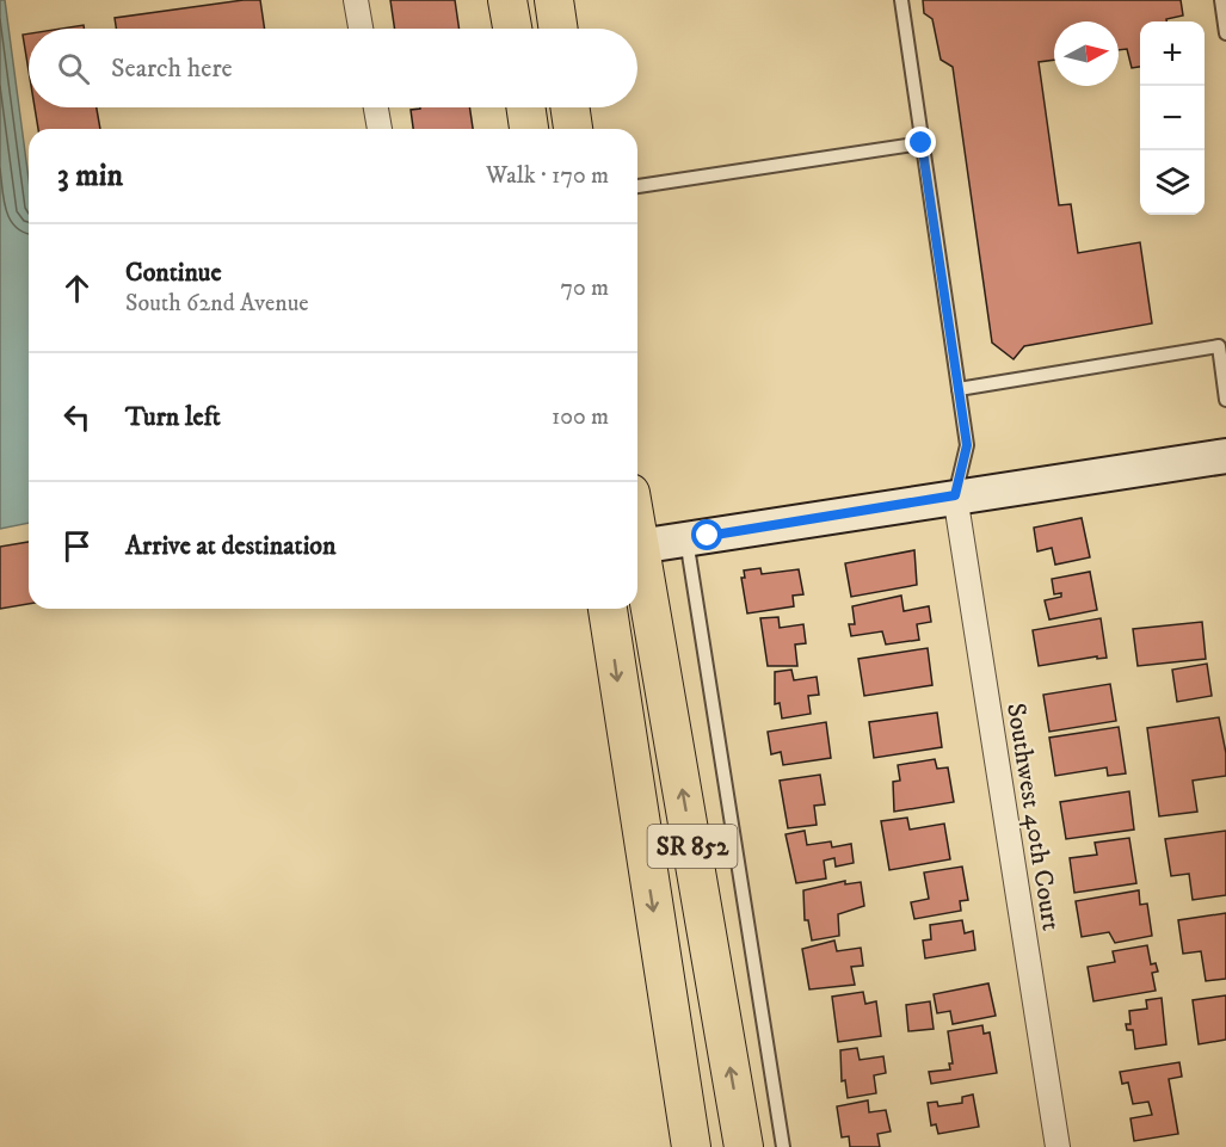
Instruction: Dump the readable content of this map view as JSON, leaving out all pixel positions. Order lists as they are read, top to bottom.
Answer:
{
  "streets": {
    "main road": ["SR 852"],
    "street": ["Southwest 40th Court"]
  },
  "north": "right",
  "page": {
    "map_buttons": ["+", "−"],
    "search": "Search here",
    "heading": ["3 min", "Walk · 170 m"],
    "list": [
      ["Continue", "South 62nd Avenue", "70 m"],
      ["Turn left", "100 m"],
      "Arrive at destination"
    ]
  }
}
